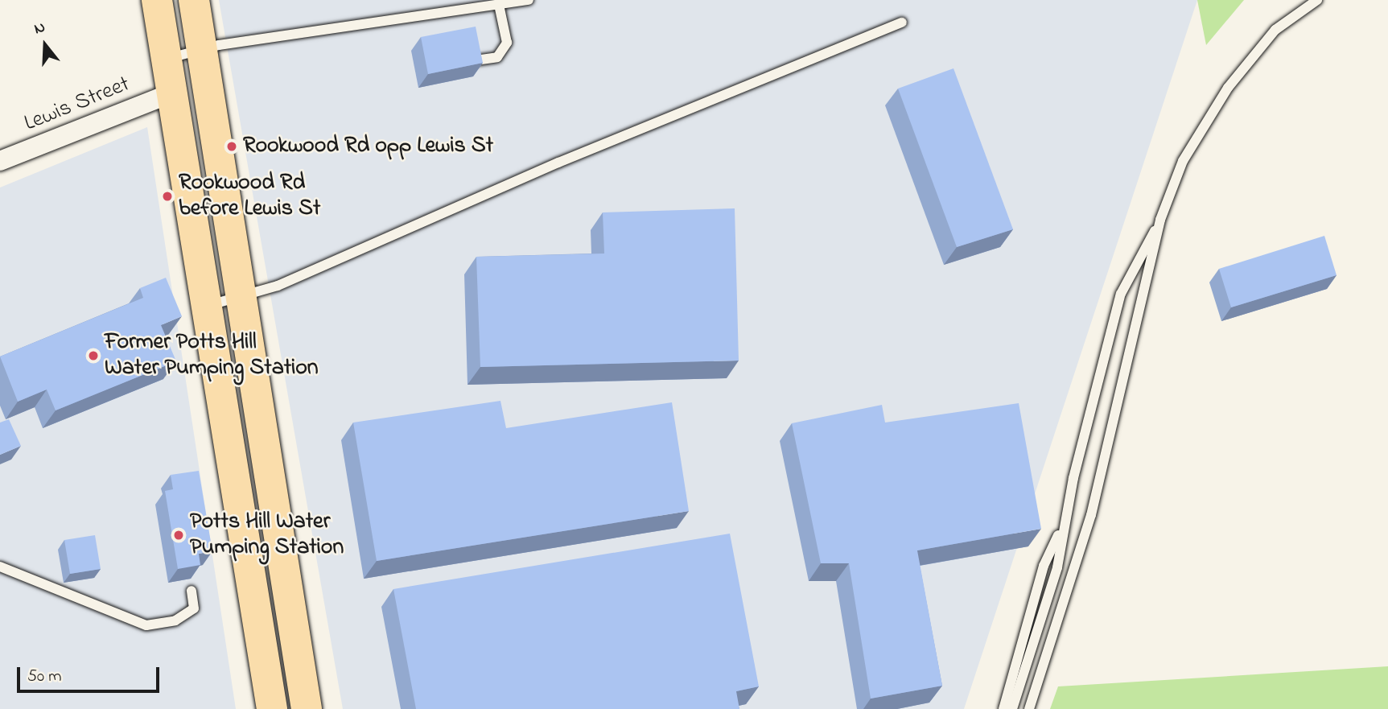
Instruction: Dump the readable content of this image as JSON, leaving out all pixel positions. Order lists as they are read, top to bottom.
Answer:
{
  "streets": {
    "street": ["Lewis Street"]
  },
  "places": [
    "Rookwood Rd opp Lewis St",
    "Rookwood Rd before Lewis St",
    "Former Potts Hill Water Pumping Station",
    "Potts Hill Water Pumping Station"
  ],
  "scale_bar": "50 m",
  "north": "top"
}
